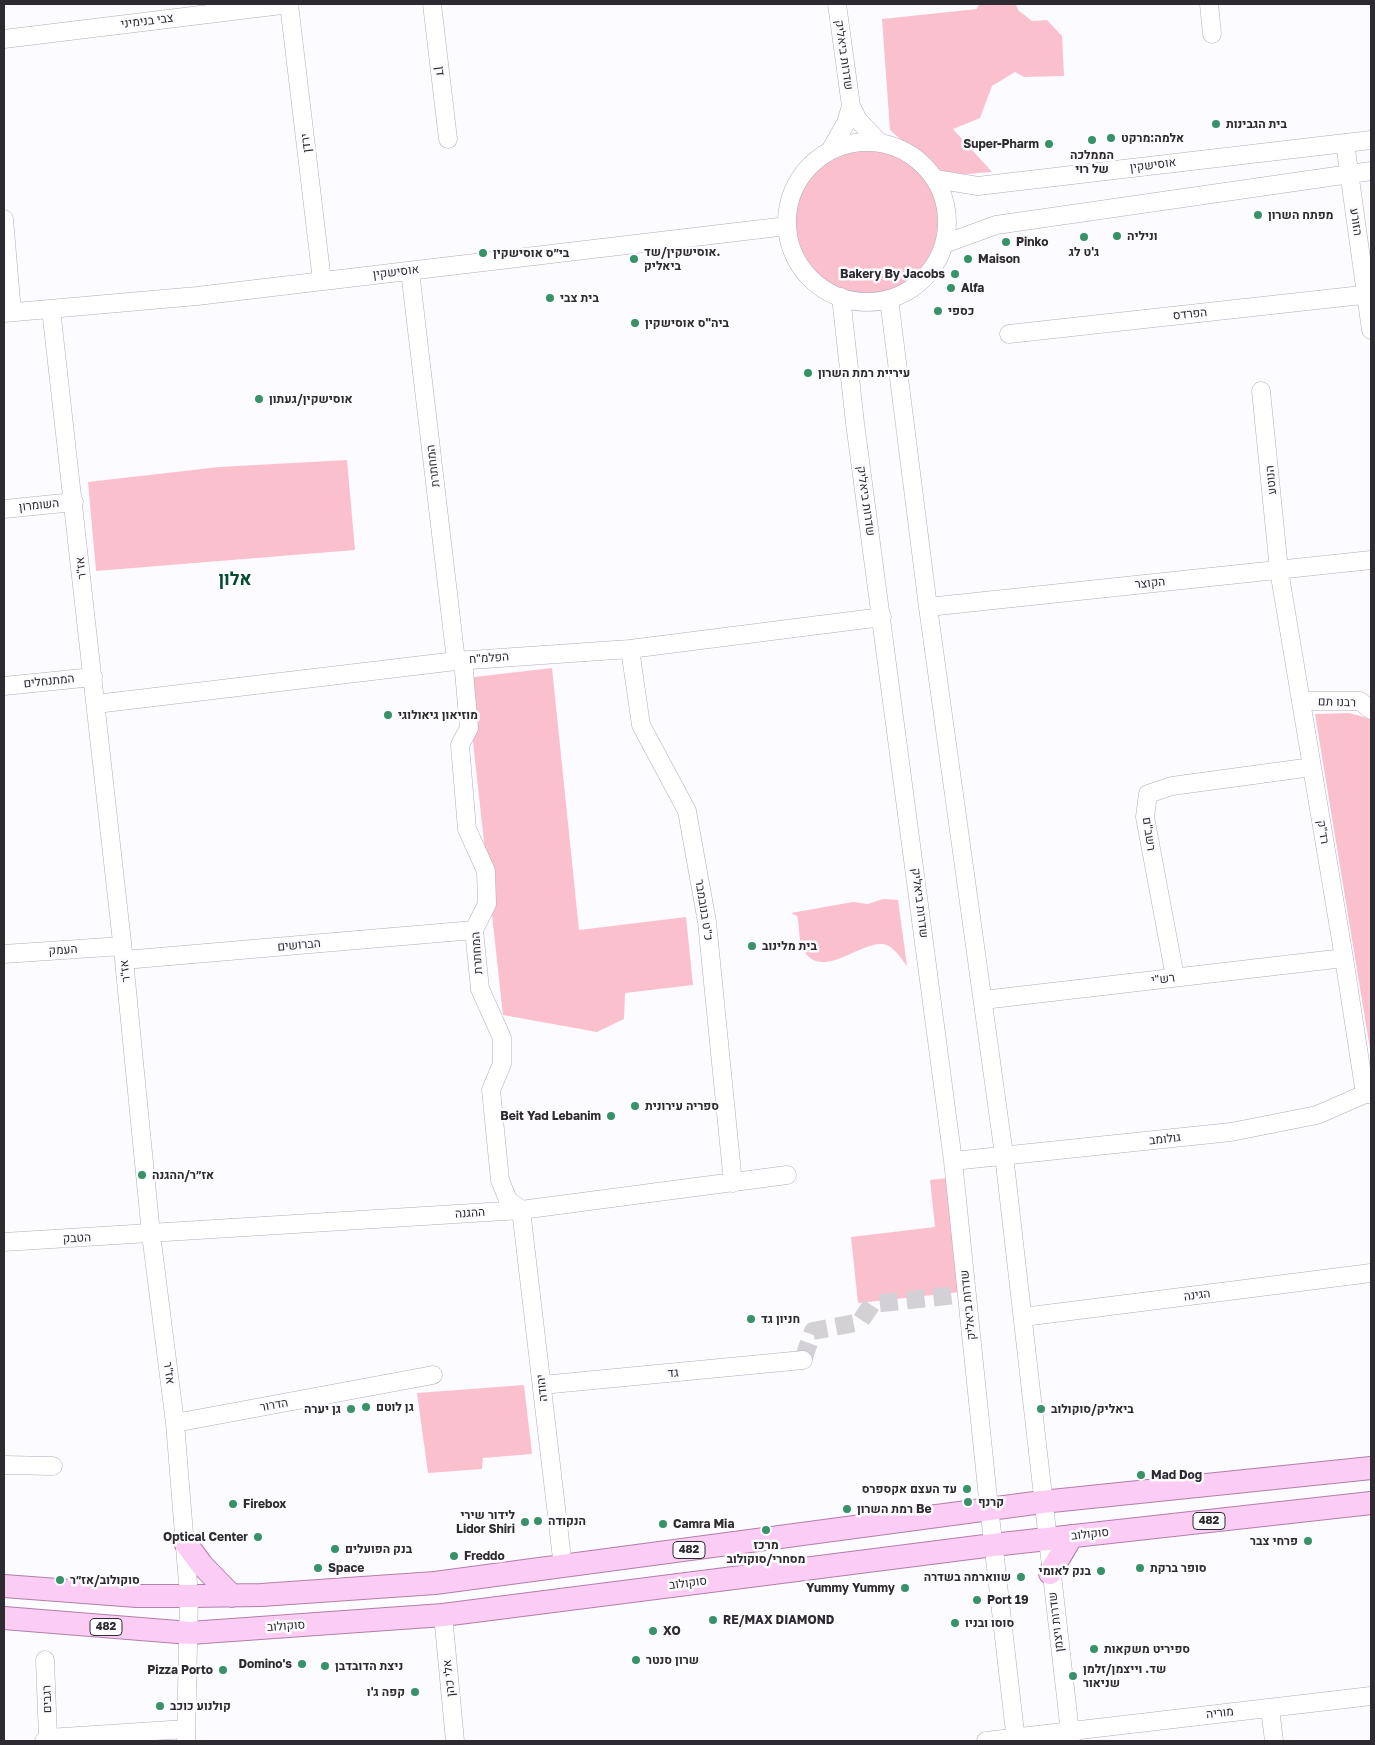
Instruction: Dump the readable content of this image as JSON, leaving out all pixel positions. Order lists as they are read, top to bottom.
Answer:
{
  "streets": {
    "main road": ["482", "סוקולוב"],
    "street": [
      "צבי בנימיני",
      "שדרות ביאליק",
      "דן",
      "ירדן",
      "אוסישקין",
      "הזורע",
      "הפרדס",
      "המחתרת",
      "הנוטע",
      "השומרון",
      "אז\"ר",
      "הקוצר",
      "הפלמ\"ח",
      "המתנחלים",
      "רבנו תם",
      "רד\"ק",
      "רשב\"ם",
      "כ\"ט בנובמבר",
      "הברושים",
      "העמק",
      "רש\"י",
      "גולומב",
      "ההגנה",
      "הטבק",
      "הגינה",
      "גד",
      "יהודה",
      "הדרור",
      "שדרות ויצמן",
      "אלי כהן",
      "רגבים",
      "מוריה"
    ]
  },
  "crossings": [
    ["צבי בנימיני", "ירדן"],
    ["שדרות ביאליק", "אוסישקין"],
    ["שדרות ביאליק", "הפלמ\"ח"],
    ["שדרות ביאליק", "גולומב"],
    ["שדרות ביאליק", "482"],
    ["ירדן", "אוסישקין"],
    ["אוסישקין", "הזורע"],
    ["אוסישקין", "המחתרת"],
    ["אוסישקין", "אז\"ר"],
    ["הזורע", "הפרדס"],
    ["המחתרת", "הפלמ\"ח"],
    ["המחתרת", "הברושים"],
    ["המחתרת", "ההגנה"],
    ["המחתרת", "יהודה"],
    ["הנוטע", "הקוצר"],
    ["הנוטע", "רד\"ק"],
    ["השומרון", "אז\"ר"],
    ["אז\"ר", "הפלמ\"ח"],
    ["אז\"ר", "המתנחלים"],
    ["אז\"ר", "הברושים"],
    ["אז\"ר", "העמק"],
    ["אז\"ר", "ההגנה"],
    ["אז\"ר", "הטבק"],
    ["אז\"ר", "הדרור"],
    ["אז\"ר", "482"],
    ["אז\"ר", "סוקולוב"],
    ["הקוצר", "רד\"ק"],
    ["הפלמ\"ח", "כ\"ט בנובמבר"],
    ["רבנו תם", "רד\"ק"],
    ["רד\"ק", "רשב\"ם"],
    ["רד\"ק", "רש\"י"],
    ["רד\"ק", "גולומב"],
    ["רשב\"ם", "רש\"י"],
    ["כ\"ט בנובמבר", "ההגנה"],
    ["הברושים", "העמק"],
    ["ההגנה", "הטבק"],
    ["ההגנה", "יהודה"],
    ["גד", "יהודה"],
    ["יהודה", "482"],
    ["482", "שדרות ויצמן"],
    ["סוקולוב", "שדרות ויצמן"],
    ["סוקולוב", "אלי כהן"],
    ["שדרות ויצמן", "מוריה"]
  ],
  "districts": ["אלון"],
  "places": [
    "בית הגבינות",
    "אלמה:מרקט",
    "הממלכה של רוי",
    "Super-Pharm",
    "מפתח השרון",
    "וניליה",
    "ג'ט לג",
    "Pinko",
    "בי״ס אוסישקין",
    "אוסישקין/שד. ביאליק",
    "Maison",
    "Bakery By Jacobs",
    "Alfa",
    "בית צבי",
    "כספי",
    "ביה\"ס אוסישקין",
    "עיריית רמת השרון",
    "אוסישקין/געתון",
    "מוזיאון גיאולוגי",
    "בית מלינוב",
    "ספריה עירונית",
    "Beit Yad Lebanim",
    "אז״ר/ההגנה",
    "חניון גד",
    "גן לוטם",
    "גן יערה",
    "ביאליק/סוקולוב",
    "Mad Dog",
    "עד העצם אקספרס",
    "קרנף",
    "Firebox",
    "רמת השרון Be",
    "הנקודה",
    "לידור שירי Lidor Shiri",
    "Camra Mia",
    "מרכז מסחרי/סוקולוב",
    "Optical Center",
    "פרחי צבר",
    "בנק הפועלים",
    "Freddo",
    "Space",
    "סופר ברקת",
    "בנק לאומי",
    "שווארמה בשדרה",
    "סוקולוב/אז״ר",
    "Yummy Yummy",
    "Port 19",
    "RE/MAX DIAMOND",
    "סוסו ובניו",
    "XO",
    "ספיריט משקאות",
    "שרון סנטר",
    "Domino's",
    "ניצת הדובדבן",
    "Pizza Porto",
    "שד. וייצמן/זלמן שניאור",
    "קפה ג'ו",
    "קולנוע כוכב"
  ]
}
